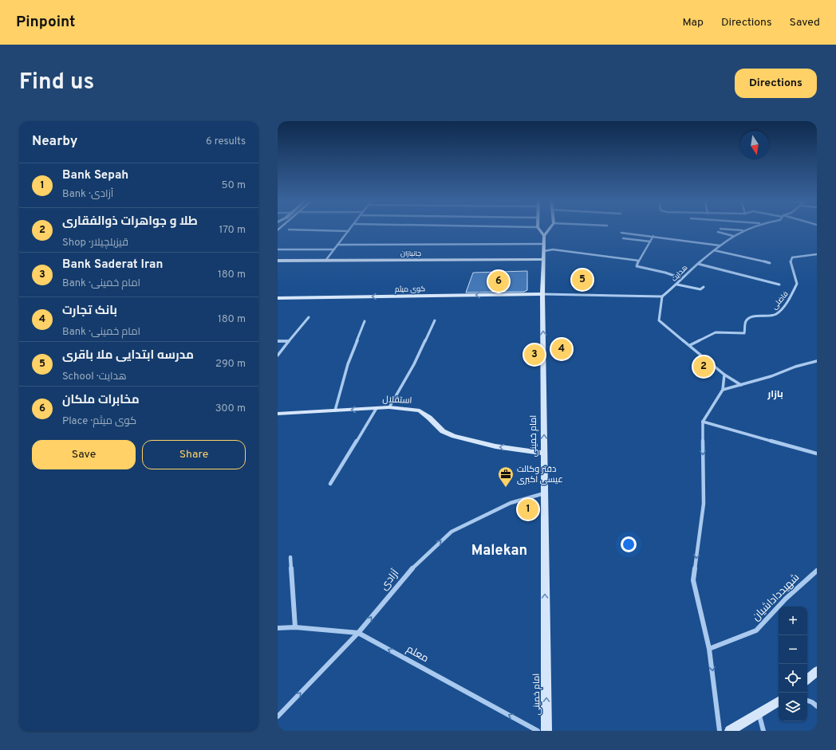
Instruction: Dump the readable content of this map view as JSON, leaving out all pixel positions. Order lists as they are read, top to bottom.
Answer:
{
  "streets": {
    "main road": [
      "جانبازان",
      "کوی میثم",
      "استقلال",
      "امام خمینی"
    ],
    "street": [
      "هدایت",
      "فاضلی",
      "آزادی",
      "شهیدداداشیان",
      "معلم"
    ]
  },
  "crossings": [
    ["جانبازان", "امام خمینی"],
    ["کوی میثم", "امام خمینی"],
    ["استقلال", "امام خمینی"],
    ["امام خمینی", "آزادی"],
    ["آزادی", "معلم"]
  ],
  "one_way": [
    "کوی میثم",
    "استقلال",
    "امام خمینی",
    "آزادی",
    "معلم"
  ],
  "districts": ["بازار", "Malekan"],
  "places": {
    "office": ["دفتر وکالت عیسی اکبری"]
  },
  "north": "bottom",
  "page": {
    "header": "Pinpoint",
    "nav": ["Map", "Directions", "Saved"],
    "title": "Find us",
    "buttons": [
      "Directions",
      ["Save", "Share"]
    ],
    "heading": ["Nearby", "6 results"],
    "list": [
      {
        "mark": "1",
        "name": "Bank Sepah",
        "note": "Bank · آزادی",
        "value": "50 m"
      },
      {
        "mark": "2",
        "name": "طلا و جواهرات ذوالفقاری",
        "note": "Shop · قیزیلچیلار",
        "value": "170 m"
      },
      {
        "mark": "3",
        "name": "Bank Saderat Iran",
        "note": "Bank · امام خمینی",
        "value": "180 m"
      },
      {
        "mark": "4",
        "name": "بانک تجارت",
        "note": "Bank · امام خمینی",
        "value": "180 m"
      },
      {
        "mark": "5",
        "name": "مدرسه ابتدایی ملا باقری",
        "note": "School · هدایت",
        "value": "290 m"
      },
      {
        "mark": "6",
        "name": "مخابرات ملکان",
        "note": "Place · کوی میثم",
        "value": "300 m"
      }
    ],
    "pins": [
      "5",
      "6",
      "4",
      "3",
      "2",
      "1"
    ],
    "map_buttons": ["+", "−"]
  }
}
